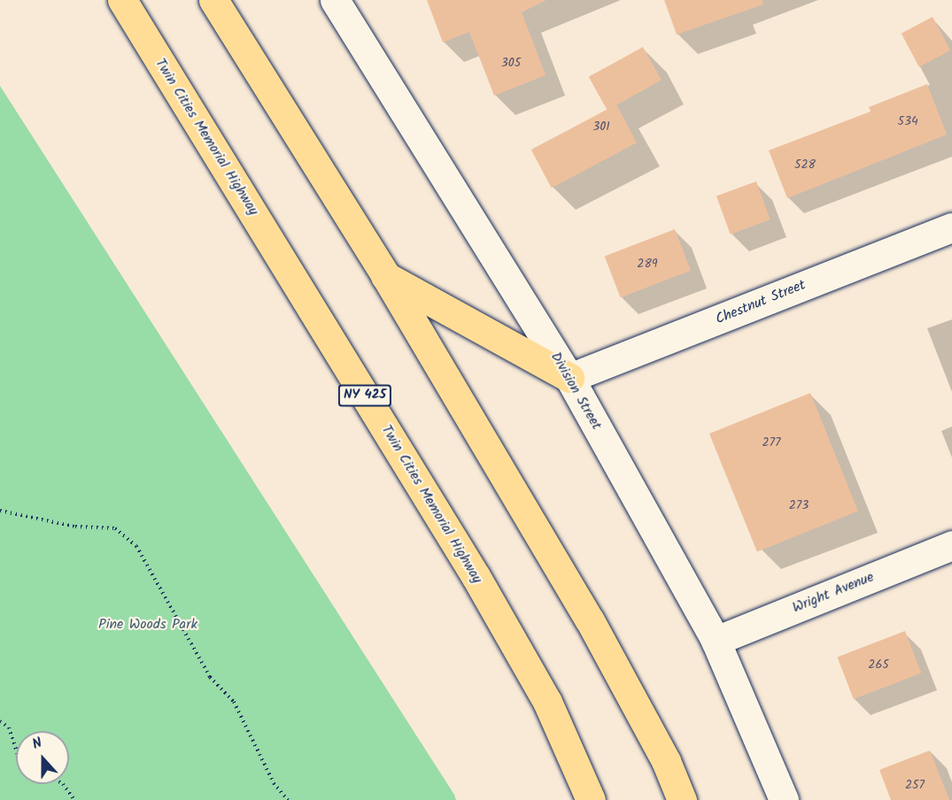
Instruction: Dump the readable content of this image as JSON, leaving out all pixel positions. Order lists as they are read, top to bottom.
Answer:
{
  "streets": {
    "main road": ["Twin Cities Memorial Highway", "NY 425"],
    "street": ["Chestnut Street", "Division Street", "Wright Avenue"]
  },
  "crossings": [
    ["Chestnut Street", "Division Street"],
    ["Division Street", "Wright Avenue"]
  ],
  "parks": ["Pine Woods Park"],
  "house_numbers": [
    "305",
    "534",
    "301",
    "528",
    "289",
    "277",
    "273",
    "265",
    "257"
  ],
  "north": "top"
}
